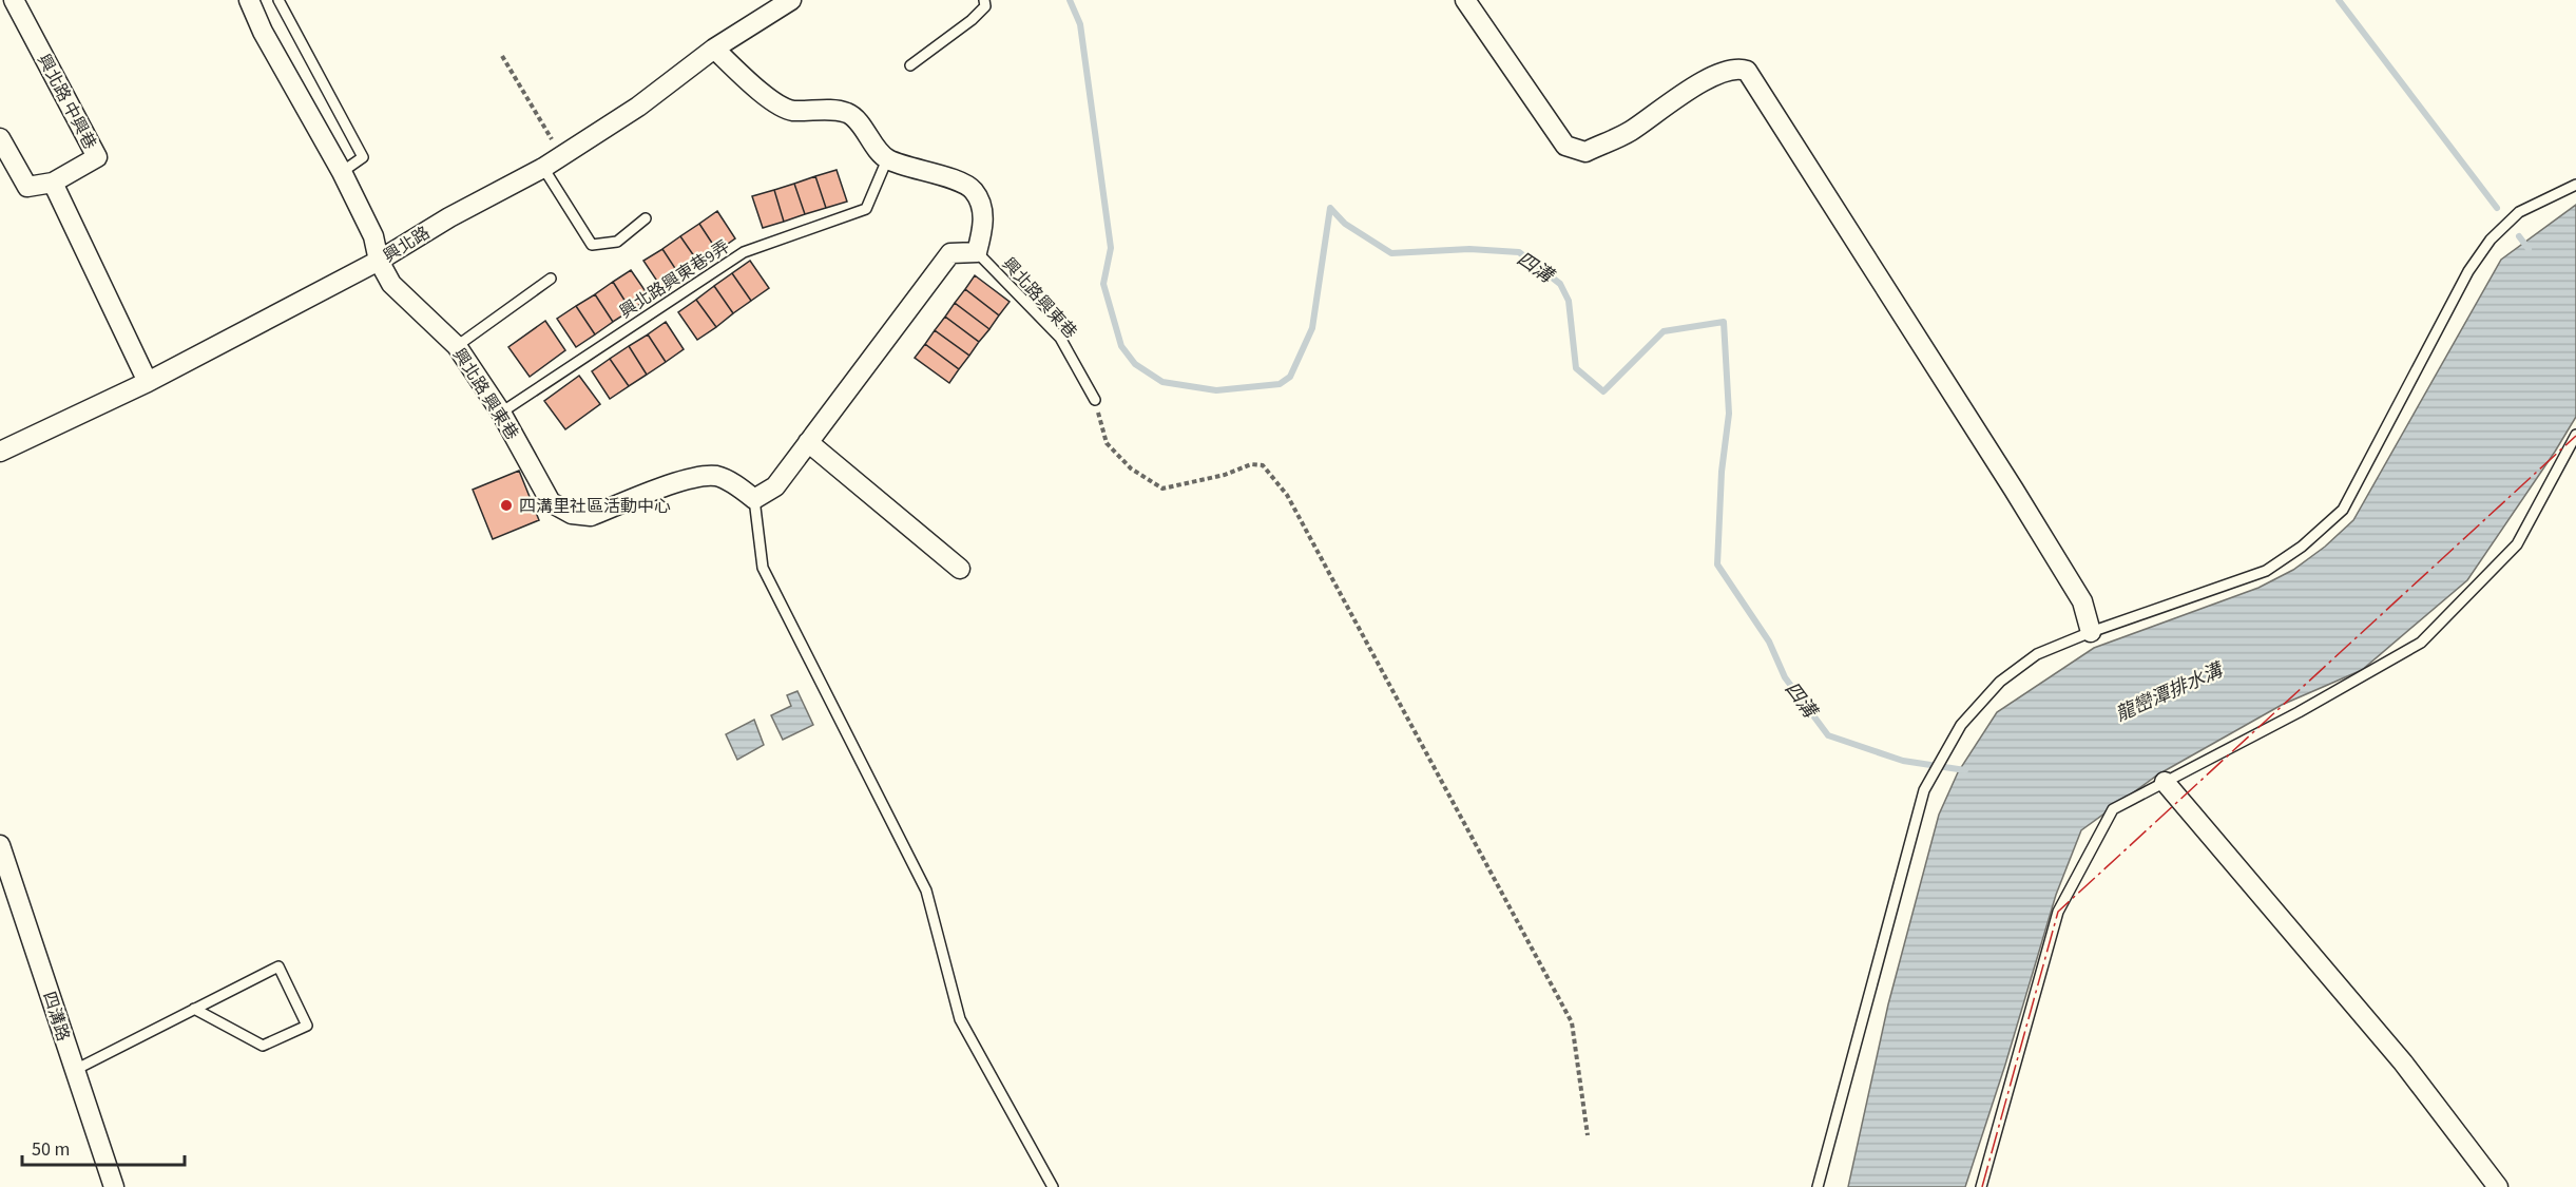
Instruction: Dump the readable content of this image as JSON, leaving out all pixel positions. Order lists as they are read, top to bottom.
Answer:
{
  "streets": {
    "street": [
      "興北路 中興巷",
      "興北路",
      "興北路 興東巷",
      "四溝路"
    ],
    "lane": ["興北路興東巷9弄", "興北路興東巷"]
  },
  "crossings": [
    ["興北路", "興北路 興東巷"],
    ["興北路興東巷9弄", "興北路 興東巷"]
  ],
  "water": ["四溝", "龍巒潭排水溝"],
  "places": ["四溝里社區活動中心"],
  "scale_bar": "50 m"
}
